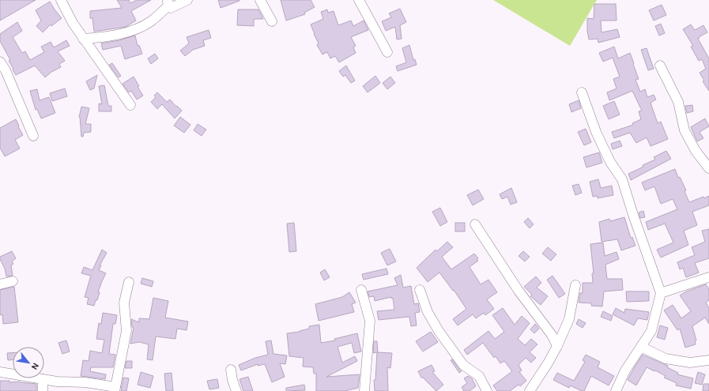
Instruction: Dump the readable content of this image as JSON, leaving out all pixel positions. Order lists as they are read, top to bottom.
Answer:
{
  "north": "bottom right"
}
